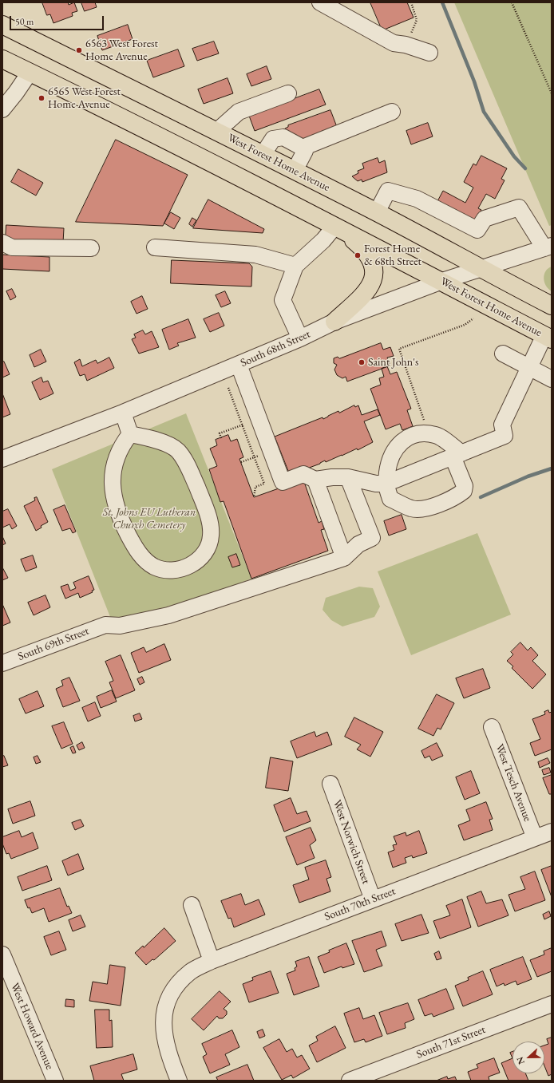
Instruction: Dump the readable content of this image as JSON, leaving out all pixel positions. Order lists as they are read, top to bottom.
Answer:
{
  "streets": {
    "main road": ["West Forest Home Avenue"],
    "street": [
      "South 68th Street",
      "South 69th Street",
      "West Tesch Avenue",
      "West Norwich Street",
      "South 70th Street",
      "West Howard Avenue",
      "South 71st Street"
    ]
  },
  "crossings": [
    ["West Forest Home Avenue", "South 68th Street"],
    ["West Tesch Avenue", "South 70th Street"],
    ["West Norwich Street", "South 70th Street"]
  ],
  "parks": ["St. Johns EU Lutheran Church Cemetery"],
  "places": [
    "6563 West Forest Home Avenue",
    "6565 West Forest Home Avenue",
    "Forest Home & 68th Street",
    "Saint John's"
  ],
  "scale_bar": "50 m",
  "north": "left"
}
